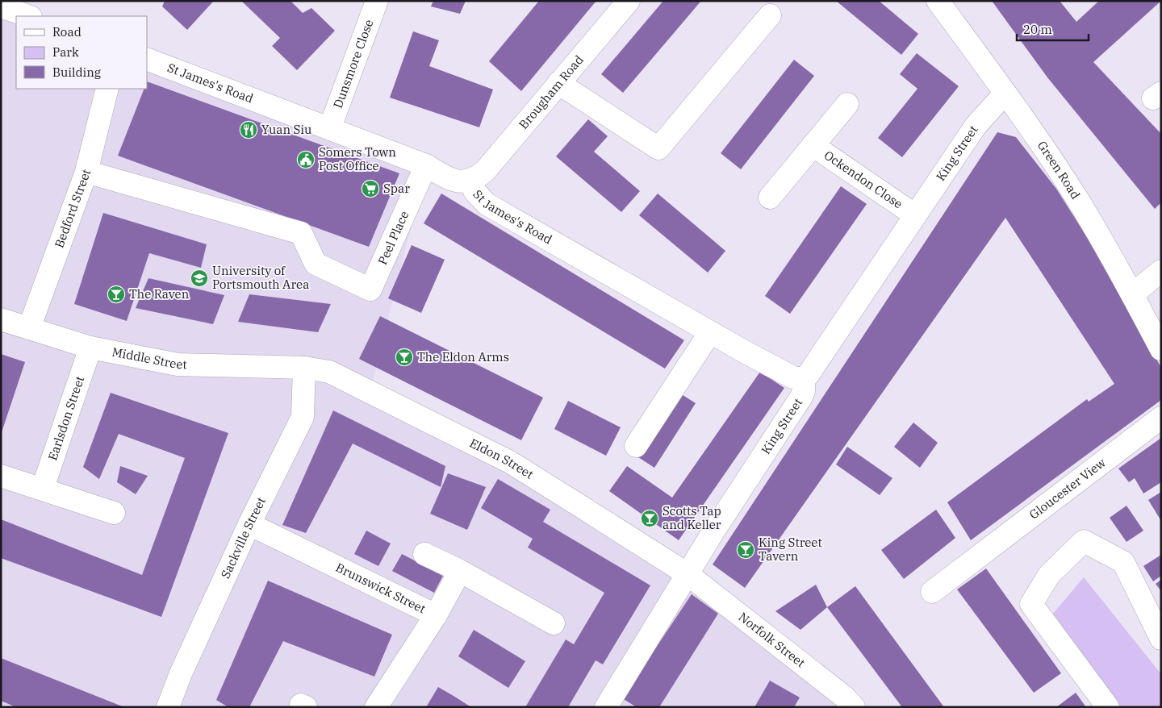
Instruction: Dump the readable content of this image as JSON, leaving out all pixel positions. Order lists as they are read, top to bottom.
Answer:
{
  "streets": {
    "street": [
      "Dunsmore Close",
      "St James's Road",
      "Brougham Road",
      "King Street",
      "Green Road",
      "Ockendon Close",
      "Bedford Street",
      "Peel Place",
      "Middle Street",
      "Earlsdon Street",
      "Eldon Street",
      "Gloucester View",
      "Sackville Street",
      "Brunswick Street",
      "Norfolk Street"
    ]
  },
  "crossings": [
    ["Dunsmore Close", "St James's Road"],
    ["St James's Road", "Brougham Road"],
    ["St James's Road", "King Street"],
    ["St James's Road", "Peel Place"],
    ["King Street", "Green Road"],
    ["King Street", "Ockendon Close"],
    ["King Street", "Eldon Street"],
    ["King Street", "Norfolk Street"],
    ["Bedford Street", "Peel Place"],
    ["Bedford Street", "Middle Street"],
    ["Middle Street", "Earlsdon Street"],
    ["Middle Street", "Eldon Street"],
    ["Middle Street", "Sackville Street"],
    ["Eldon Street", "Sackville Street"],
    ["Eldon Street", "Norfolk Street"],
    ["Sackville Street", "Brunswick Street"]
  ],
  "places": {
    "restaurant": ["Yuan Siu"],
    "public building": ["Somers Town Post Office"],
    "supermarket": ["Spar"],
    "school or university": ["University of Portsmouth Area"],
    "bar": [
      "The Raven",
      "The Eldon Arms",
      "Scotts Tap and Keller",
      "King Street Tavern"
    ]
  },
  "legend": ["Road", "Park", "Building"],
  "scale_bar": "20 m"
}
